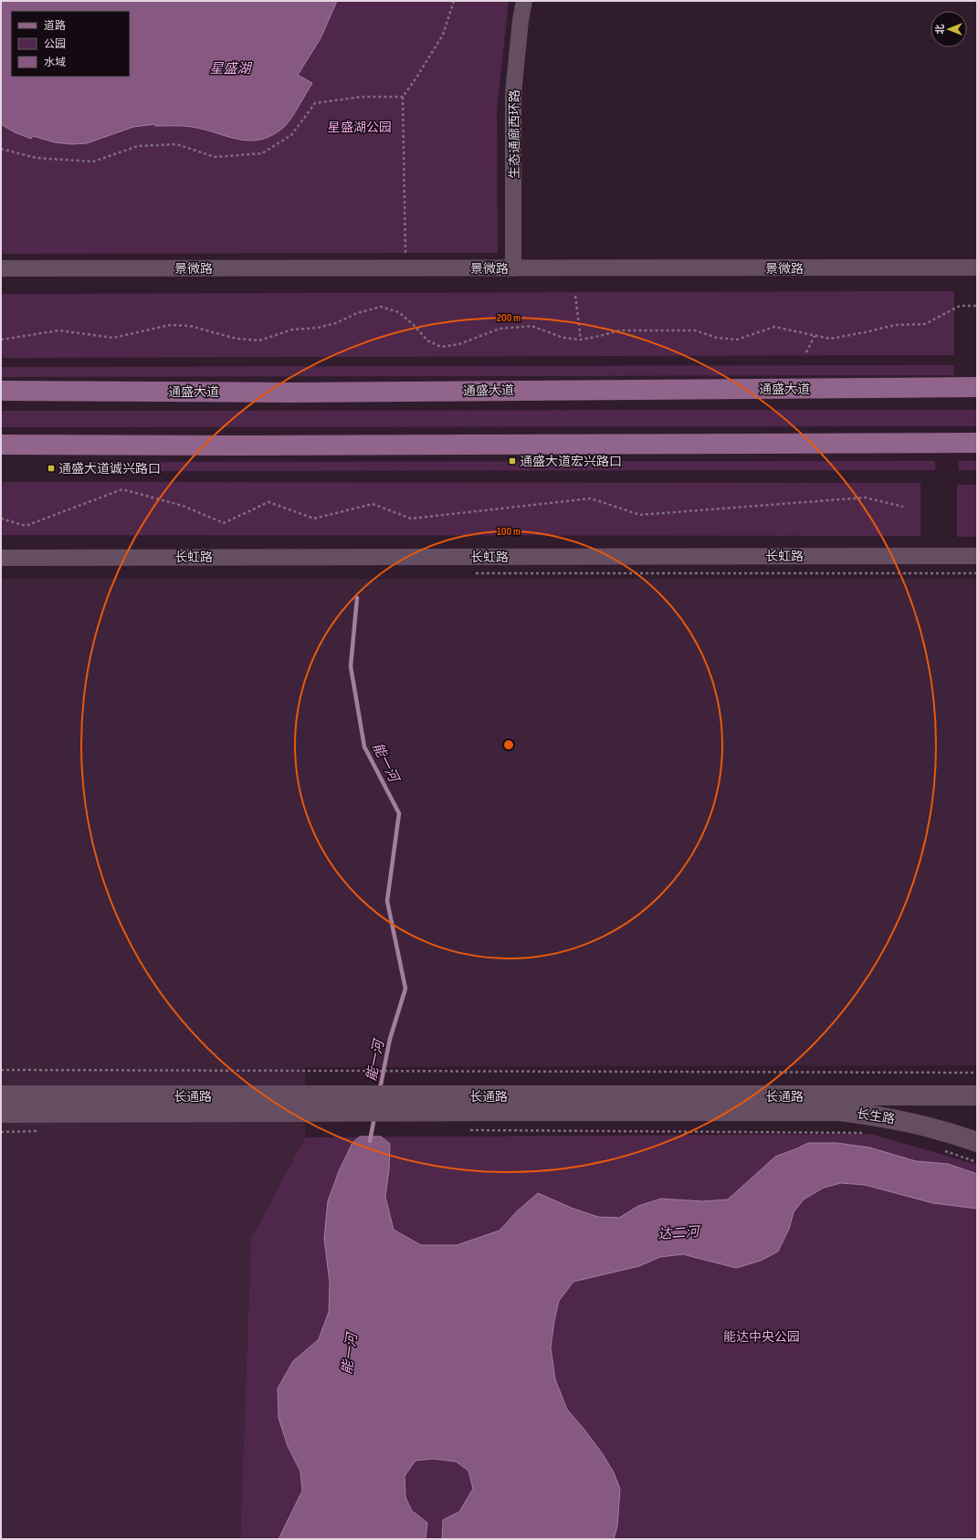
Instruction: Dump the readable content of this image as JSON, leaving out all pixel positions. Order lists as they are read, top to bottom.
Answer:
{
  "streets": {
    "main road": ["通盛大道"],
    "street": [
      "生态通廊西环路",
      "景微路",
      "长虹路",
      "长通路",
      "长生路"
    ]
  },
  "crossings": [
    ["生态通廊西环路", "景微路"],
    ["长通路", "长生路"]
  ],
  "water": ["星盛湖", "能一河", "达二河"],
  "parks": ["星盛湖公园", "能达中央公园"],
  "places": {
    "transit": ["通盛大道宏兴路口", "通盛大道诚兴路口"]
  },
  "legend": ["道路", "公园", "水域"],
  "north": "left",
  "rings": ["200 m", "100 m"]
}
